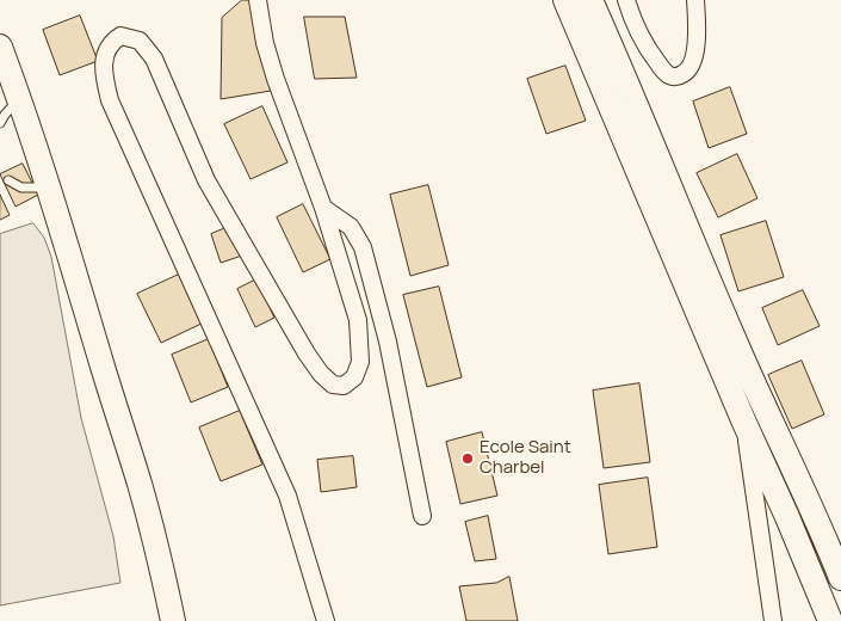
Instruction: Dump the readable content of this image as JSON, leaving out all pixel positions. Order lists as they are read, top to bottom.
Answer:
{
  "places": ["Ecole Saint Charbel"]
}
